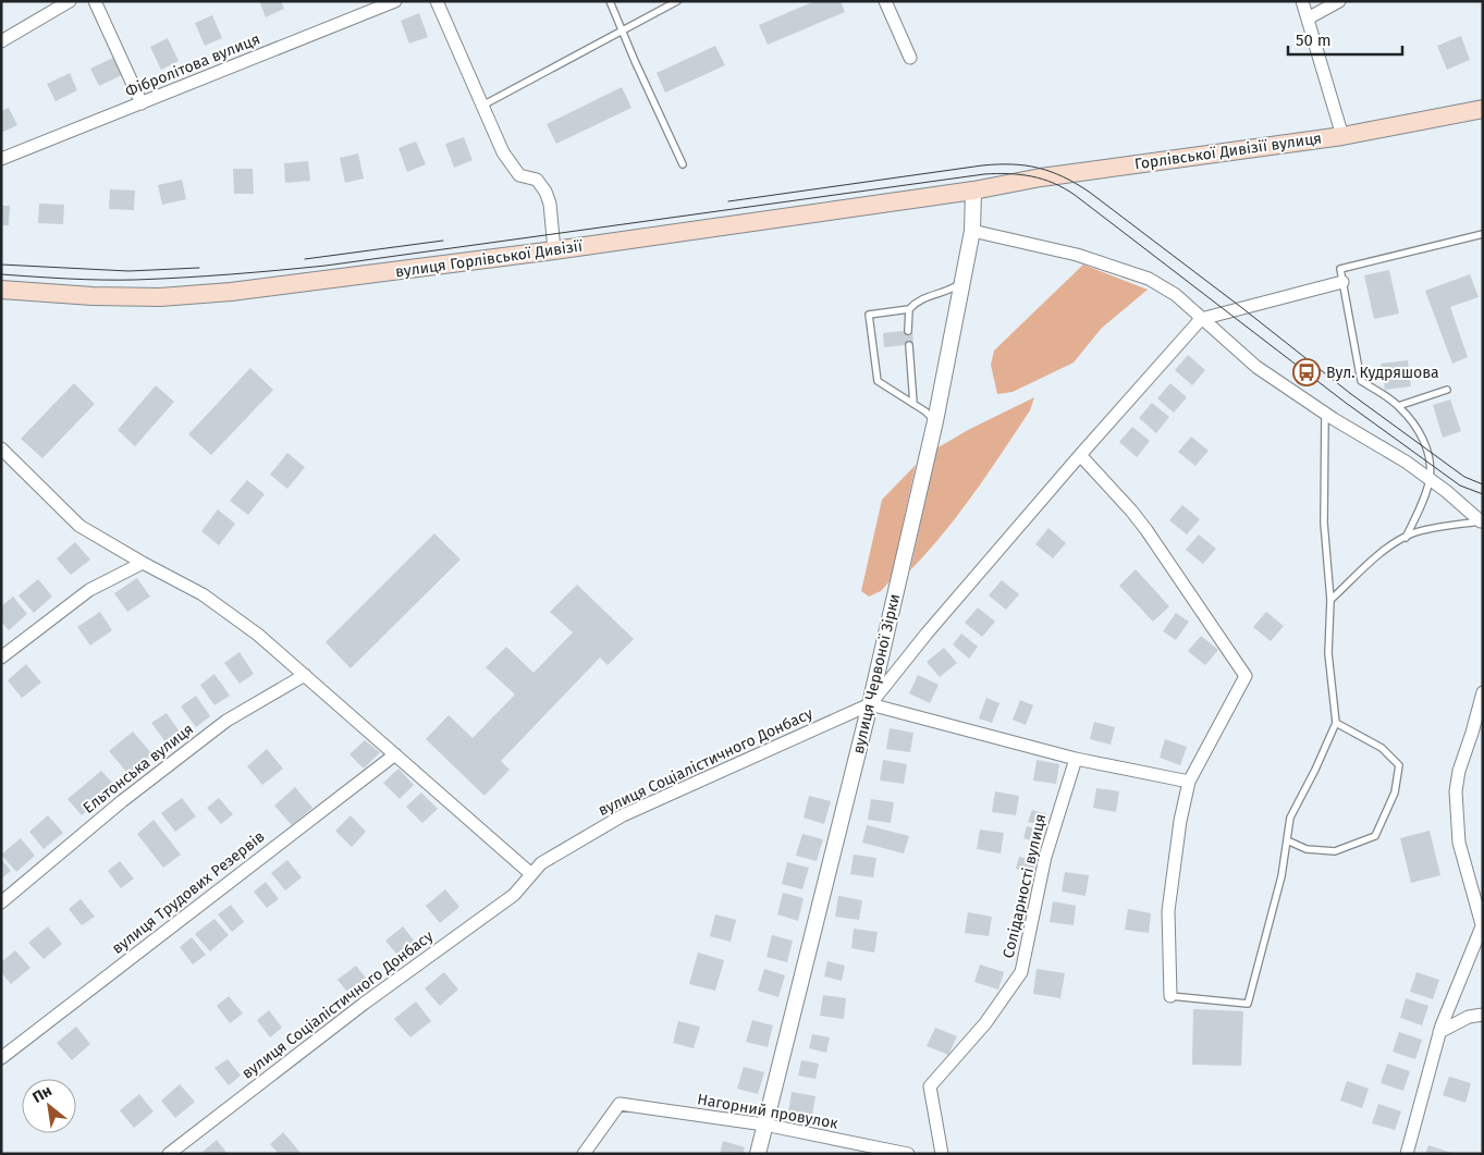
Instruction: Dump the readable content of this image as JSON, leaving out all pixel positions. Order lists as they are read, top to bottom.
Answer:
{
  "streets": {
    "main road": ["Горлівської Дивізії вулиця", "вулиця Горлівської Дивізії"],
    "street": [
      "Фібролітова вулиця",
      "вулиця Червоної Зірки",
      "вулиця Соціалістичного Донбасу",
      "Ельтонська вулиця",
      "Солідарності вулиця",
      "вулиця Трудових Резервів",
      "Нагорний провулок"
    ]
  },
  "crossings": [
    ["Горлівської Дивізії вулиця", "вулиця Горлівської Дивізії"],
    ["Горлівської Дивізії вулиця", "вулиця Червоної Зірки"],
    ["вулиця Горлівської Дивізії", "вулиця Червоної Зірки"],
    ["вулиця Червоної Зірки", "вулиця Соціалістичного Донбасу"],
    ["вулиця Червоної Зірки", "Нагорний провулок"]
  ],
  "places": {
    "bus stop": ["Вул. Кудряшова"]
  },
  "scale_bar": "50 m",
  "north": "top left"
}
